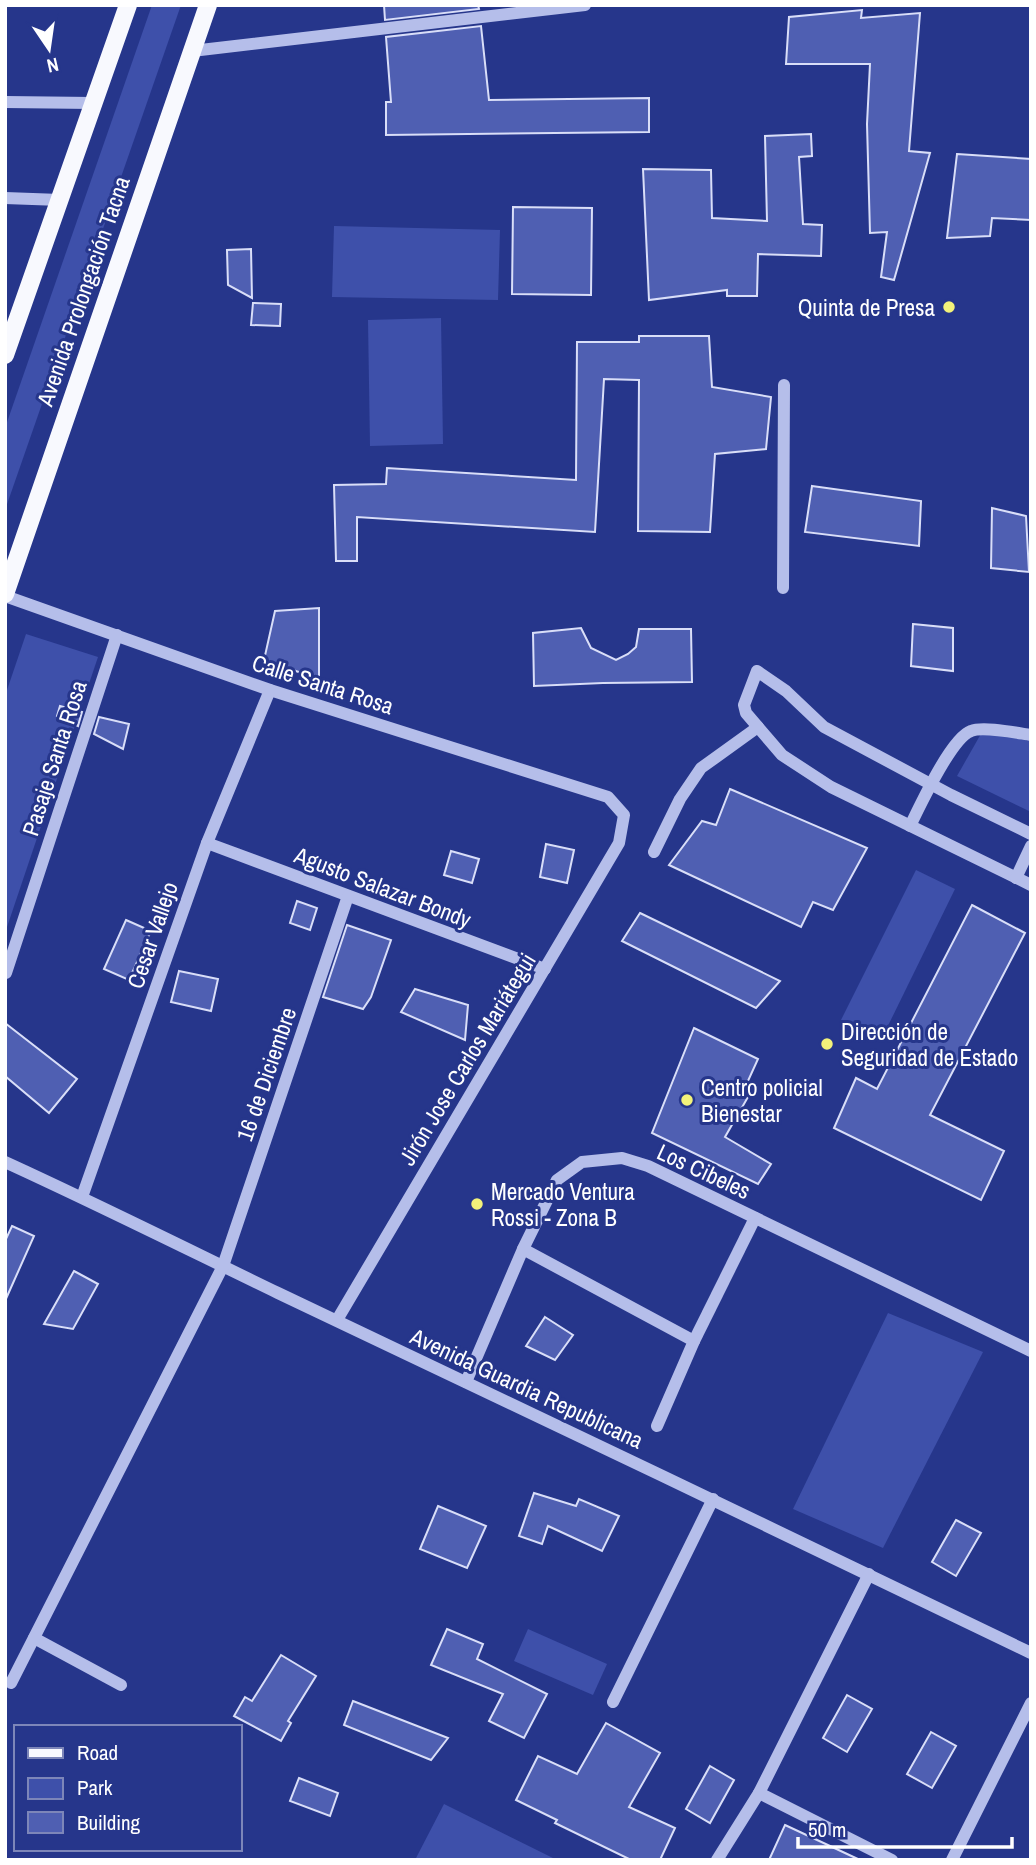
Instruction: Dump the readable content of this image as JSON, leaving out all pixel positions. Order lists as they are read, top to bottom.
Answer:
{
  "streets": {
    "main road": ["Avenida Prolongación Tacna"],
    "street": [
      "Calle Santa Rosa",
      "Pasaje Santa Rosa",
      "Agusto Salazar Bondy",
      "Cesar Vallejo",
      "Jirón Jose Carlos Mariátegui",
      "16 de Diciembre",
      "Los Cibeles",
      "Avenida Guardia Republicana"
    ]
  },
  "crossings": [
    ["Avenida Prolongación Tacna", "Calle Santa Rosa"],
    ["Calle Santa Rosa", "Pasaje Santa Rosa"],
    ["Calle Santa Rosa", "Cesar Vallejo"],
    ["Calle Santa Rosa", "Jirón Jose Carlos Mariátegui"],
    ["Agusto Salazar Bondy", "Cesar Vallejo"],
    ["Agusto Salazar Bondy", "Jirón Jose Carlos Mariátegui"],
    ["Agusto Salazar Bondy", "16 de Diciembre"],
    ["Cesar Vallejo", "Avenida Guardia Republicana"],
    ["Jirón Jose Carlos Mariátegui", "Avenida Guardia Republicana"],
    ["16 de Diciembre", "Avenida Guardia Republicana"],
    ["Los Cibeles", "Avenida Guardia Republicana"]
  ],
  "places": [
    "Quinta de Presa",
    "Dirección de Seguridad de Estado",
    "Centro policial Bienestar",
    "Mercado Ventura Rossi - Zona B"
  ],
  "legend": ["Road", "Park", "Building"],
  "scale_bar": "50 m",
  "north": "bottom"
}
